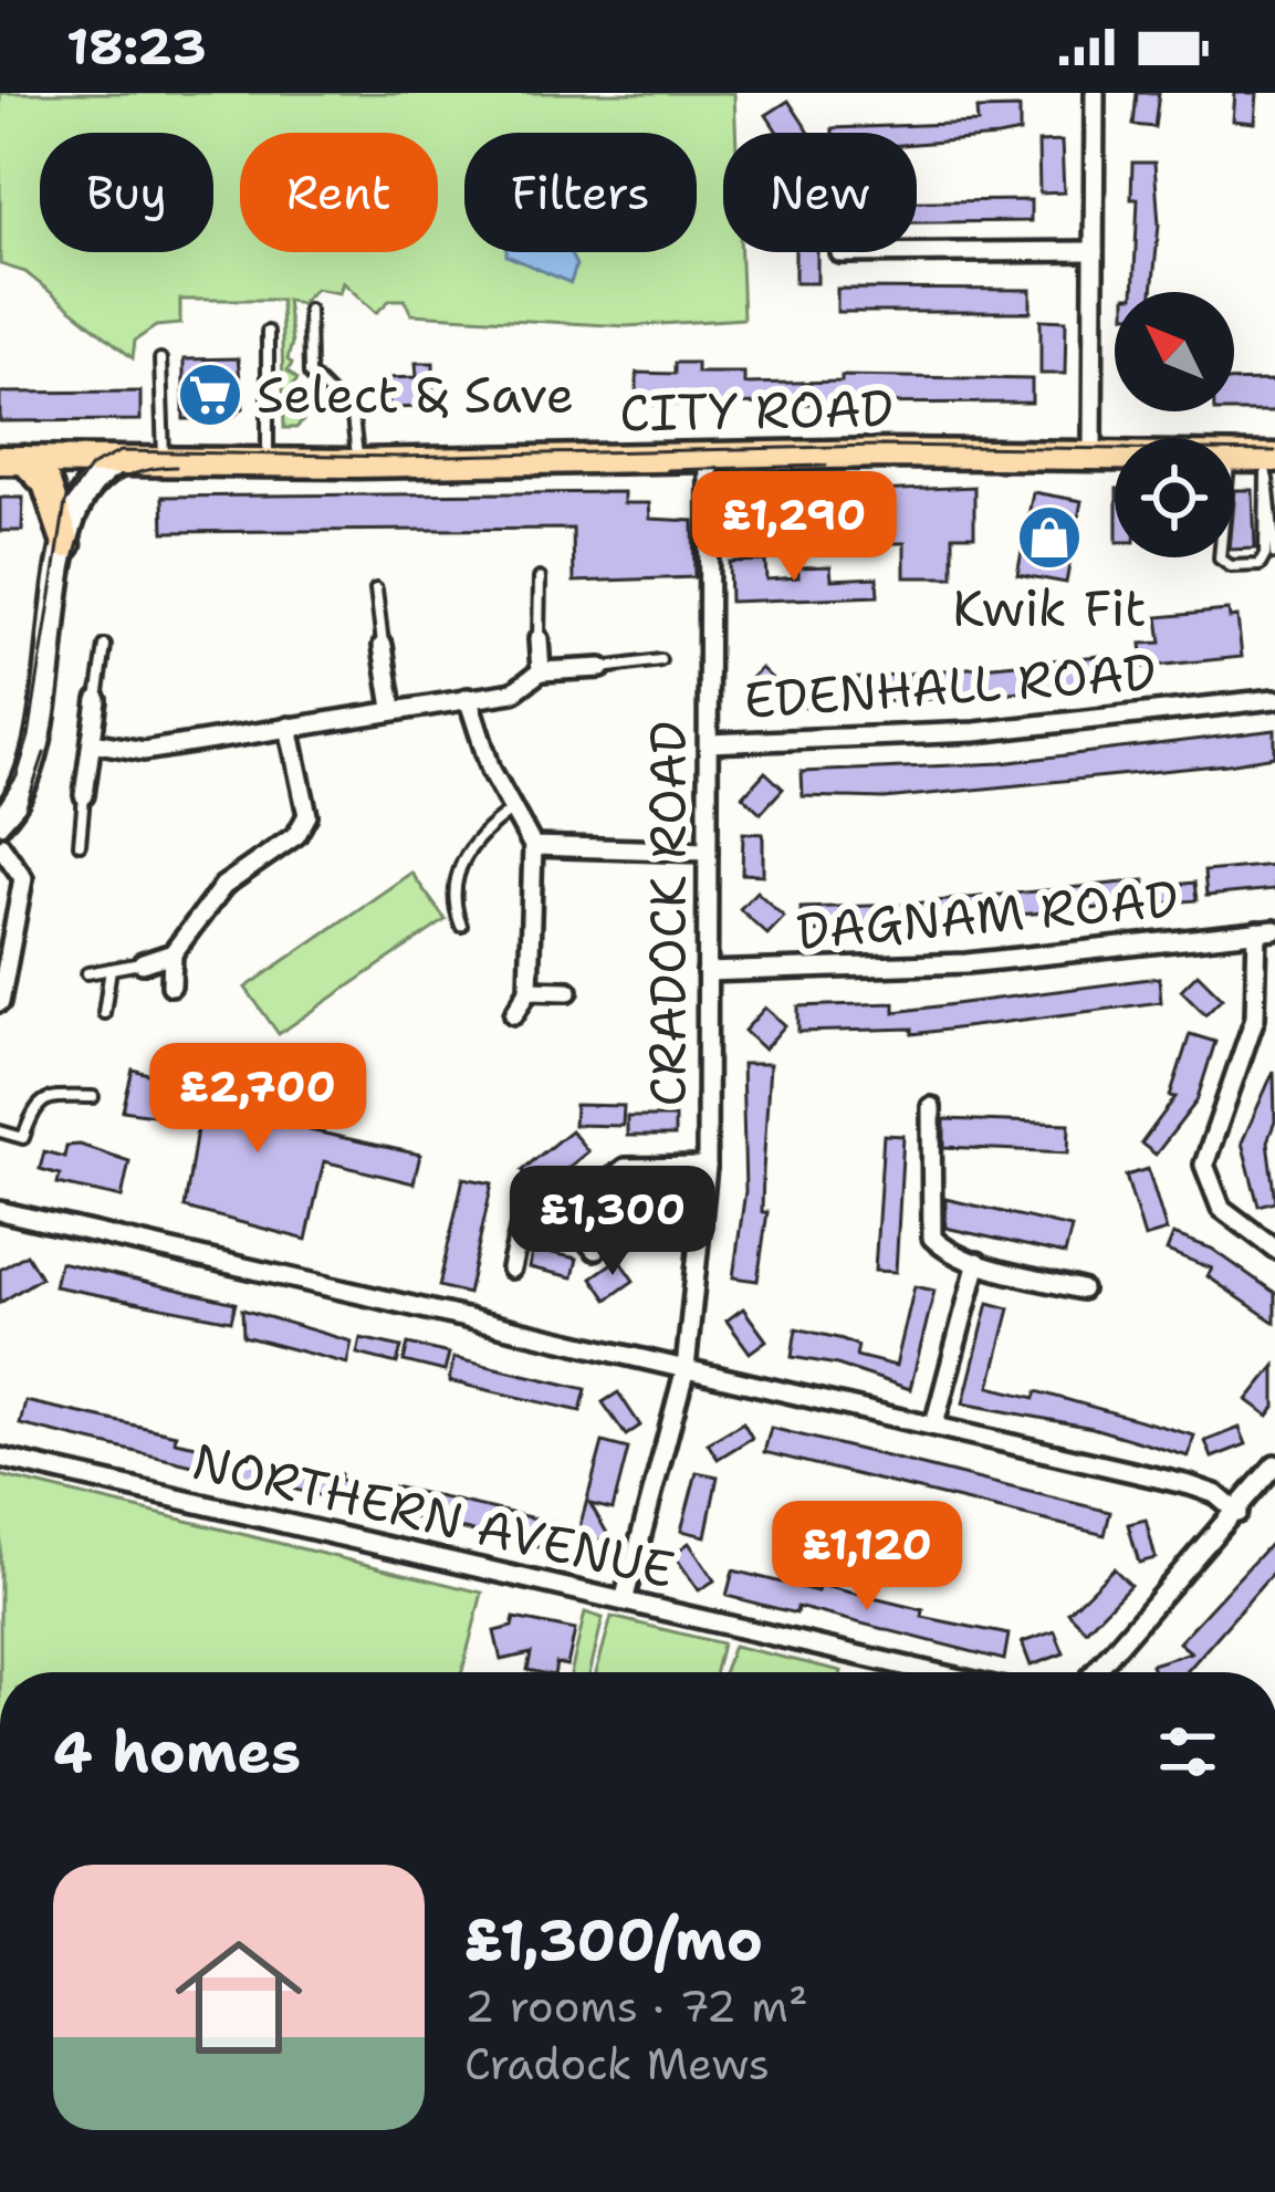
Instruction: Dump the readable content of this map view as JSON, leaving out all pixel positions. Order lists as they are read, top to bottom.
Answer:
{
  "streets": {
    "main road": ["CITY ROAD"],
    "street": [
      "EDENHALL ROAD",
      "CRADOCK ROAD",
      "DAGNAM ROAD",
      "NORTHERN AVENUE"
    ]
  },
  "crossings": [
    ["CITY ROAD", "CRADOCK ROAD"],
    ["EDENHALL ROAD", "CRADOCK ROAD"],
    ["CRADOCK ROAD", "DAGNAM ROAD"],
    ["CRADOCK ROAD", "NORTHERN AVENUE"]
  ],
  "places": {
    "supermarket": ["Select & Save"],
    "shop": ["Kwik Fit"]
  },
  "north": "top left",
  "page": {
    "status": "18:23",
    "chip": [
      "Buy",
      "Rent",
      "Filters",
      "New"
    ],
    "price": [
      "£1,290",
      "£2,700",
      "£1,300",
      "£1,120"
    ],
    "heading": "4 homes",
    "list": [
      {
        "name": "£1,300/mo",
        "note": "2 rooms · 72 m² · Cradock Mews"
      }
    ]
  }
}
